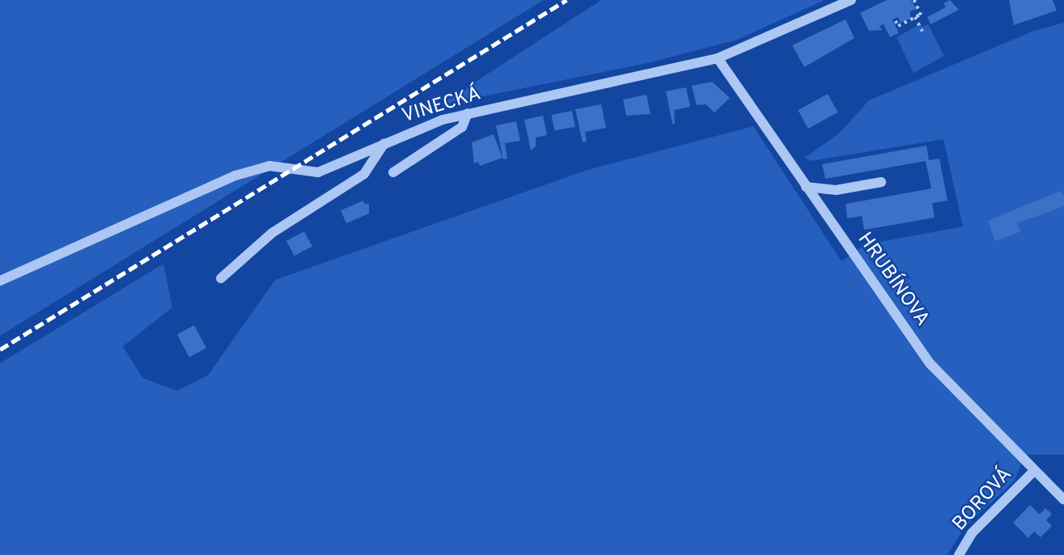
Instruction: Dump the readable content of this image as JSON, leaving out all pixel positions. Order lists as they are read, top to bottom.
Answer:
{
  "streets": {
    "street": ["VINECKÁ", "HRUBÍNOVA", "BOROVÁ"]
  },
  "crossings": [
    ["VINECKÁ", "HRUBÍNOVA"],
    ["HRUBÍNOVA", "BOROVÁ"]
  ]
}
